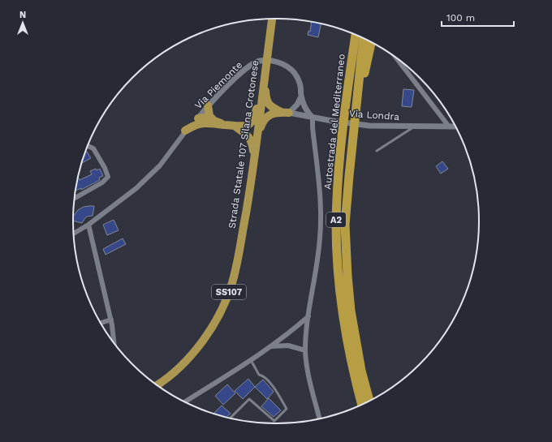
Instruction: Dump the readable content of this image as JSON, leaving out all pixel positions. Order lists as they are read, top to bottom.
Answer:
{
  "streets": {
    "highway": [
      "Autostrada del Mediterraneo",
      "Strada Statale 107 Silana Crotonese",
      "A2",
      "SS107"
    ],
    "street": ["Via Piemonte", "Via Londra"]
  },
  "crossings": [
    ["Via Piemonte", "Via Londra"]
  ],
  "scale_bar": "100 m",
  "north": "top"
}
